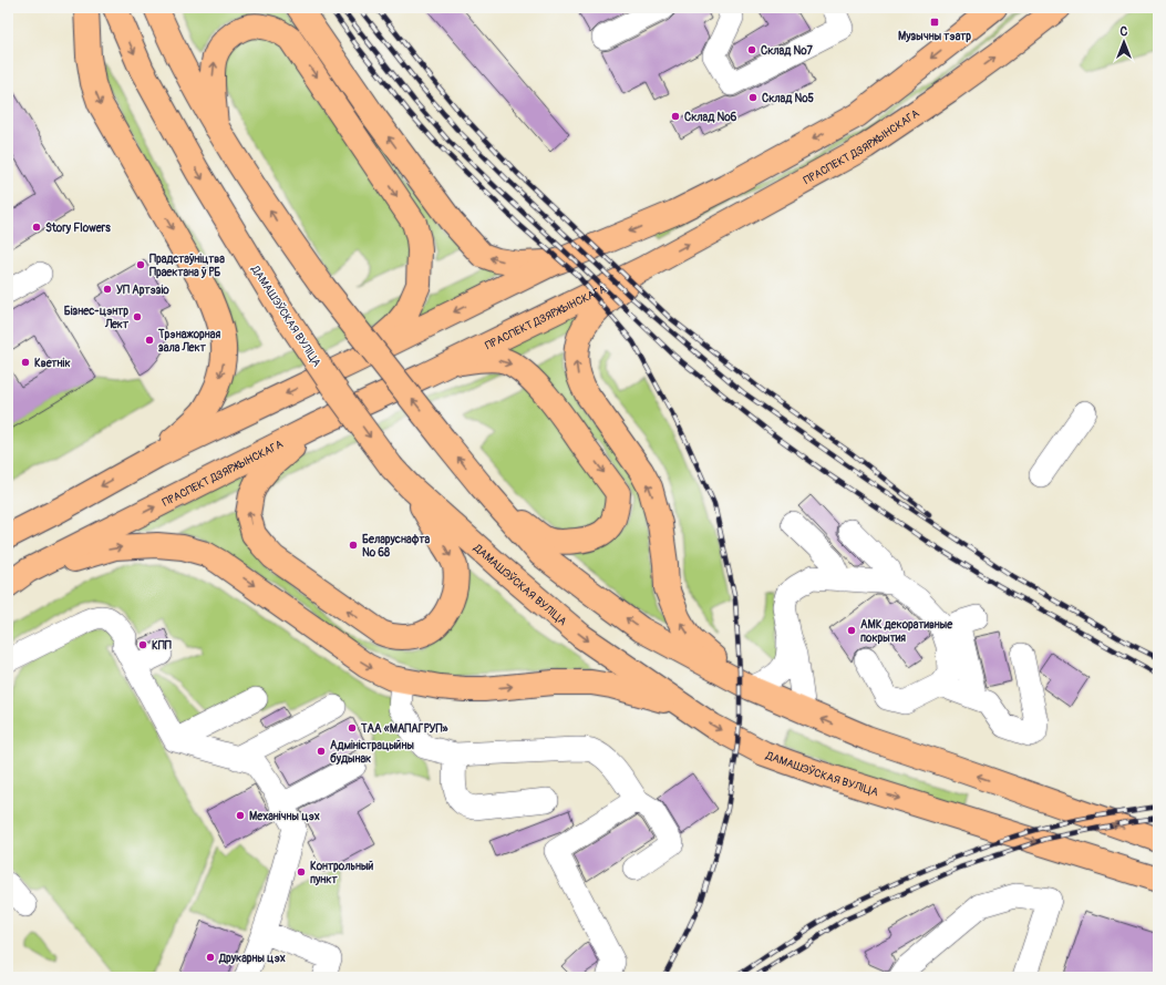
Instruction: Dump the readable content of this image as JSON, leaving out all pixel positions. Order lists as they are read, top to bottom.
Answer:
{
  "streets": {
    "main road": ["ПРАСПЕКТ ДЗЯРЖЫНСКАГА", "ДАМАШЭЎСКАЯ ВУЛІЦА"]
  },
  "places": {
    "transit": ["Музычны тэатр"],
    "other": [
      "Склад №7",
      "Склад №5",
      "Склад №6",
      "Story Flowers",
      "Прадстаўніцтва Праектана ў РБ",
      "УП Артэзіо",
      "Бізнес-цэнтр Лект",
      "Трэнажорная зала Лект",
      "Кветнік",
      "Беларуснафта № 68",
      "АМК декоративные покрытия",
      "КПП",
      "ТАА «МАПАГРУП»",
      "Адміністрацыйны будынак",
      "Механічны цэх",
      "Контрольный пункт",
      "Друкарны цэх"
    ]
  },
  "north": "top"
}
